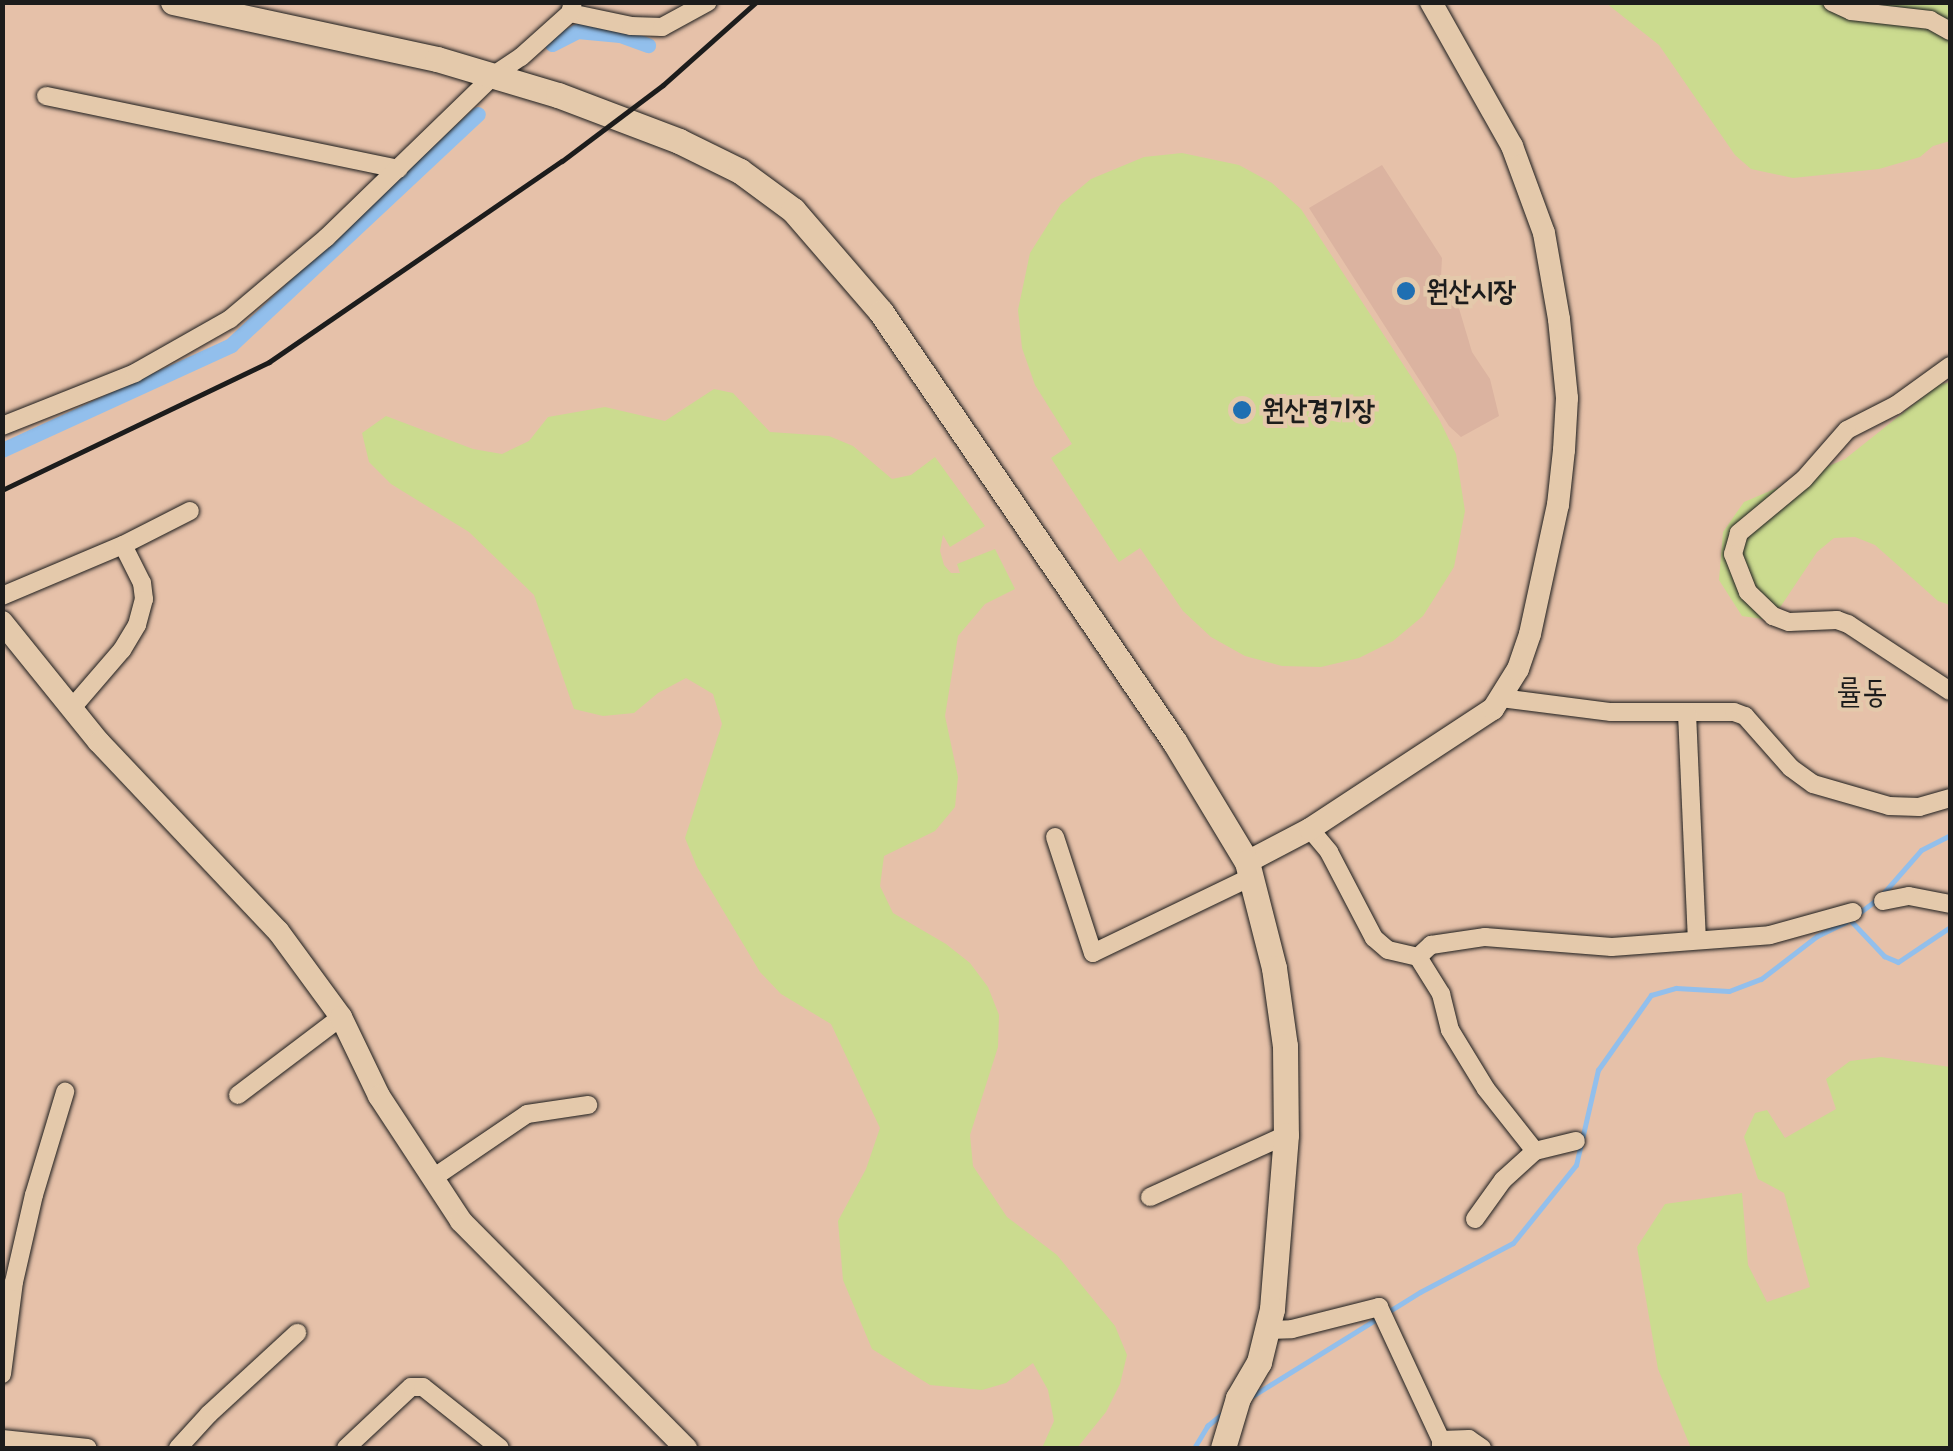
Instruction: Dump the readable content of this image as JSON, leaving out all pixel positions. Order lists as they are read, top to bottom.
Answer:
{
  "districts": ["률동"],
  "places": ["원산시장", "원산경기장"]
}
